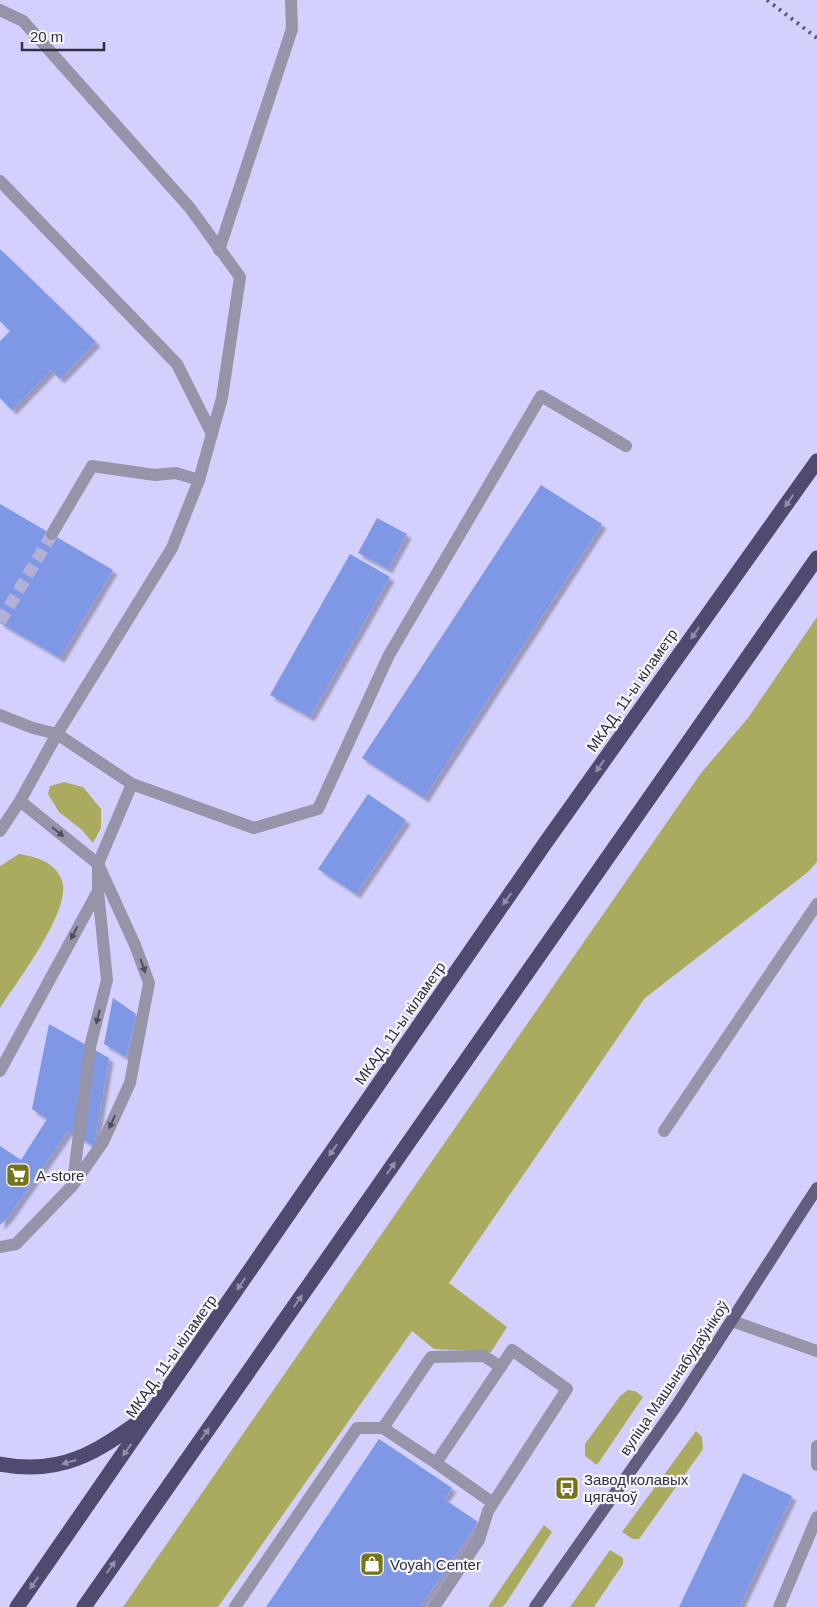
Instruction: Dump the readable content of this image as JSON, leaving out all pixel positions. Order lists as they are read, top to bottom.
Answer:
{
  "streets": {
    "highway": ["МКАД, 11-ы кіламетр"],
    "main road": ["вуліца Машынабудаўнікоў"]
  },
  "places": {
    "supermarket": ["А-store"],
    "bus stop": ["Завод колавых цягачоў"],
    "shop": ["Voyah Center"]
  },
  "scale_bar": "20 m"
}
